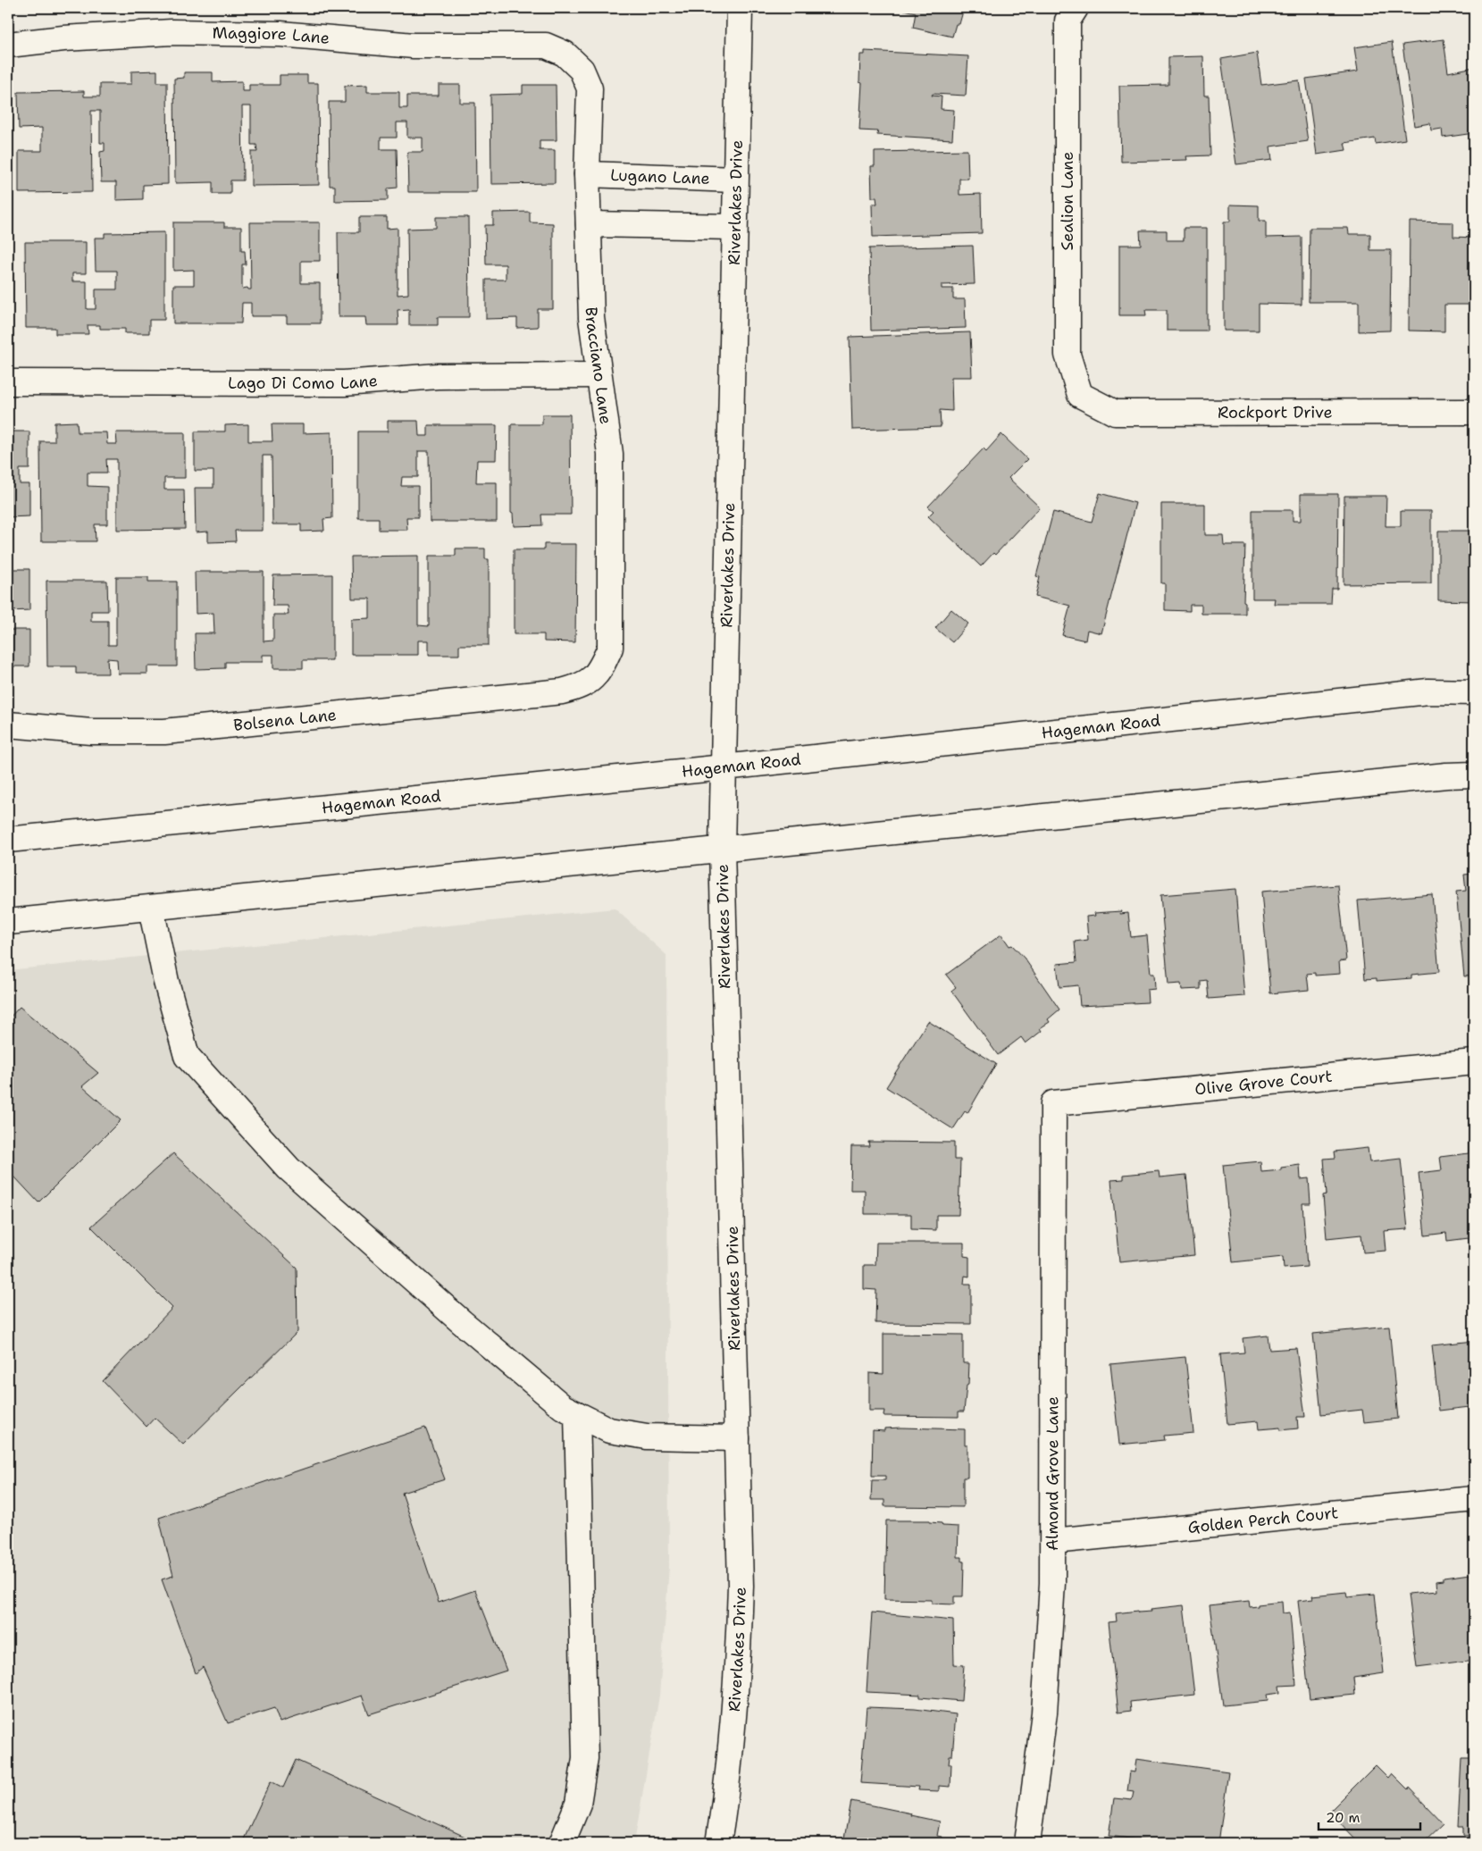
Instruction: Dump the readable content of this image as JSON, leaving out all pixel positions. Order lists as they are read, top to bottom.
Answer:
{
  "streets": {
    "street": [
      "Maggiore Lane",
      "Lugano Lane",
      "Sealion Lane",
      "Riverlakes Drive",
      "Bracciano Lane",
      "Lago Di Como Lane",
      "Rockport Drive",
      "Bolsena Lane",
      "Hageman Road",
      "Olive Grove Court",
      "Almond Grove Lane",
      "Golden Perch Court"
    ]
  },
  "crossings": [
    ["Maggiore Lane", "Bracciano Lane"],
    ["Lugano Lane", "Riverlakes Drive"],
    ["Lugano Lane", "Bracciano Lane"],
    ["Sealion Lane", "Rockport Drive"],
    ["Riverlakes Drive", "Hageman Road"],
    ["Bracciano Lane", "Lago Di Como Lane"],
    ["Bracciano Lane", "Bolsena Lane"],
    ["Olive Grove Court", "Almond Grove Lane"],
    ["Almond Grove Lane", "Golden Perch Court"]
  ],
  "scale_bar": "20 m"
}
